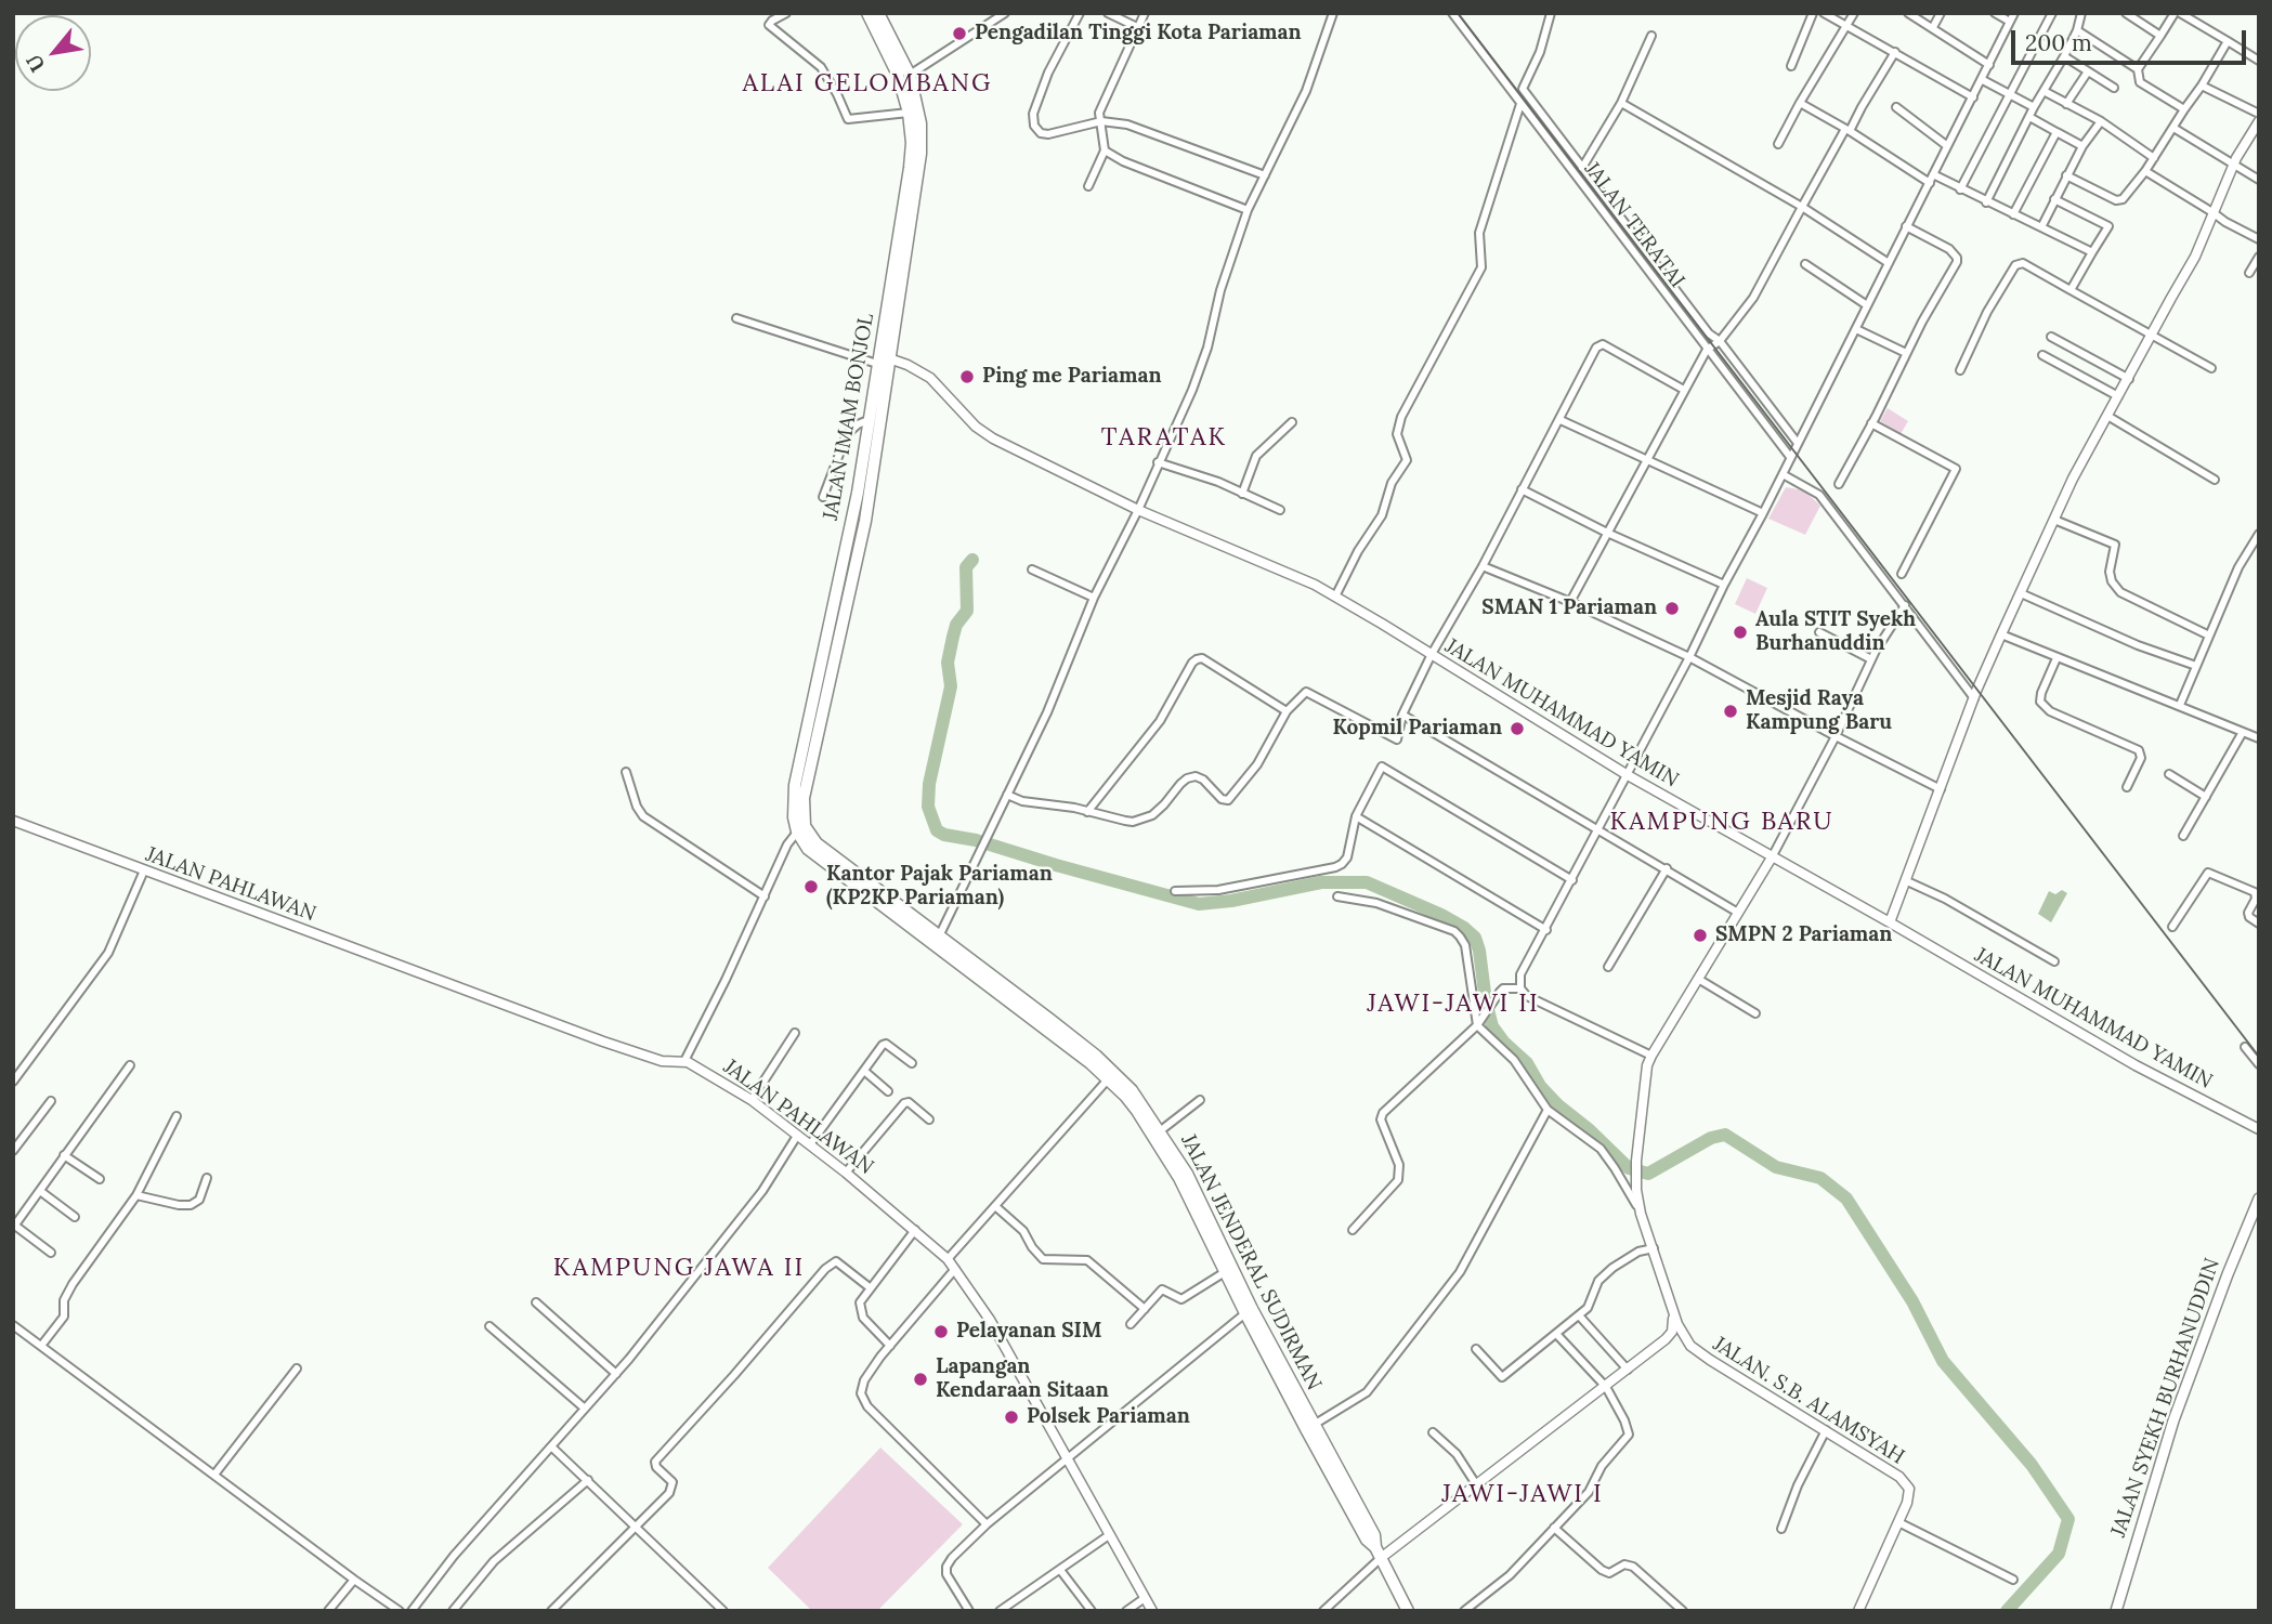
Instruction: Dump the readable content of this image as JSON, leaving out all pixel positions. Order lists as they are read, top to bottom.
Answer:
{
  "streets": {
    "main road": ["JALAN IMAM BONJOL", "JALAN JENDERAL SUDIRMAN", "JALAN SYEKH BURHANUDDIN"],
    "street": [
      "JALAN TERATAI",
      "JALAN MUHAMMAD YAMIN",
      "JALAN PAHLAWAN",
      "JALAN. S.B. ALAMSYAH"
    ]
  },
  "crossings": [
    ["JALAN IMAM BONJOL", "JALAN MUHAMMAD YAMIN"],
    ["JALAN IMAM BONJOL", "JALAN JENDERAL SUDIRMAN"]
  ],
  "districts": [
    "ALAI GELOMBANG",
    "TARATAK",
    "KAMPUNG BARU",
    "JAWI-JAWI II",
    "KAMPUNG JAWA II",
    "JAWI-JAWI I"
  ],
  "places": [
    "Pengadilan Tinggi Kota Pariaman",
    "Ping me Pariaman",
    "SMAN 1 Pariaman",
    "Aula STIT Syekh Burhanuddin",
    "Mesjid Raya Kampung Baru",
    "Kopmil Pariaman",
    "Kantor Pajak Pariaman (KP2KP Pariaman)",
    "SMPN 2 Pariaman",
    "Pelayanan SIM",
    "Lapangan Kendaraan Sitaan",
    "Polsek Pariaman"
  ],
  "scale_bar": "200 m",
  "north": "bottom left"
}
